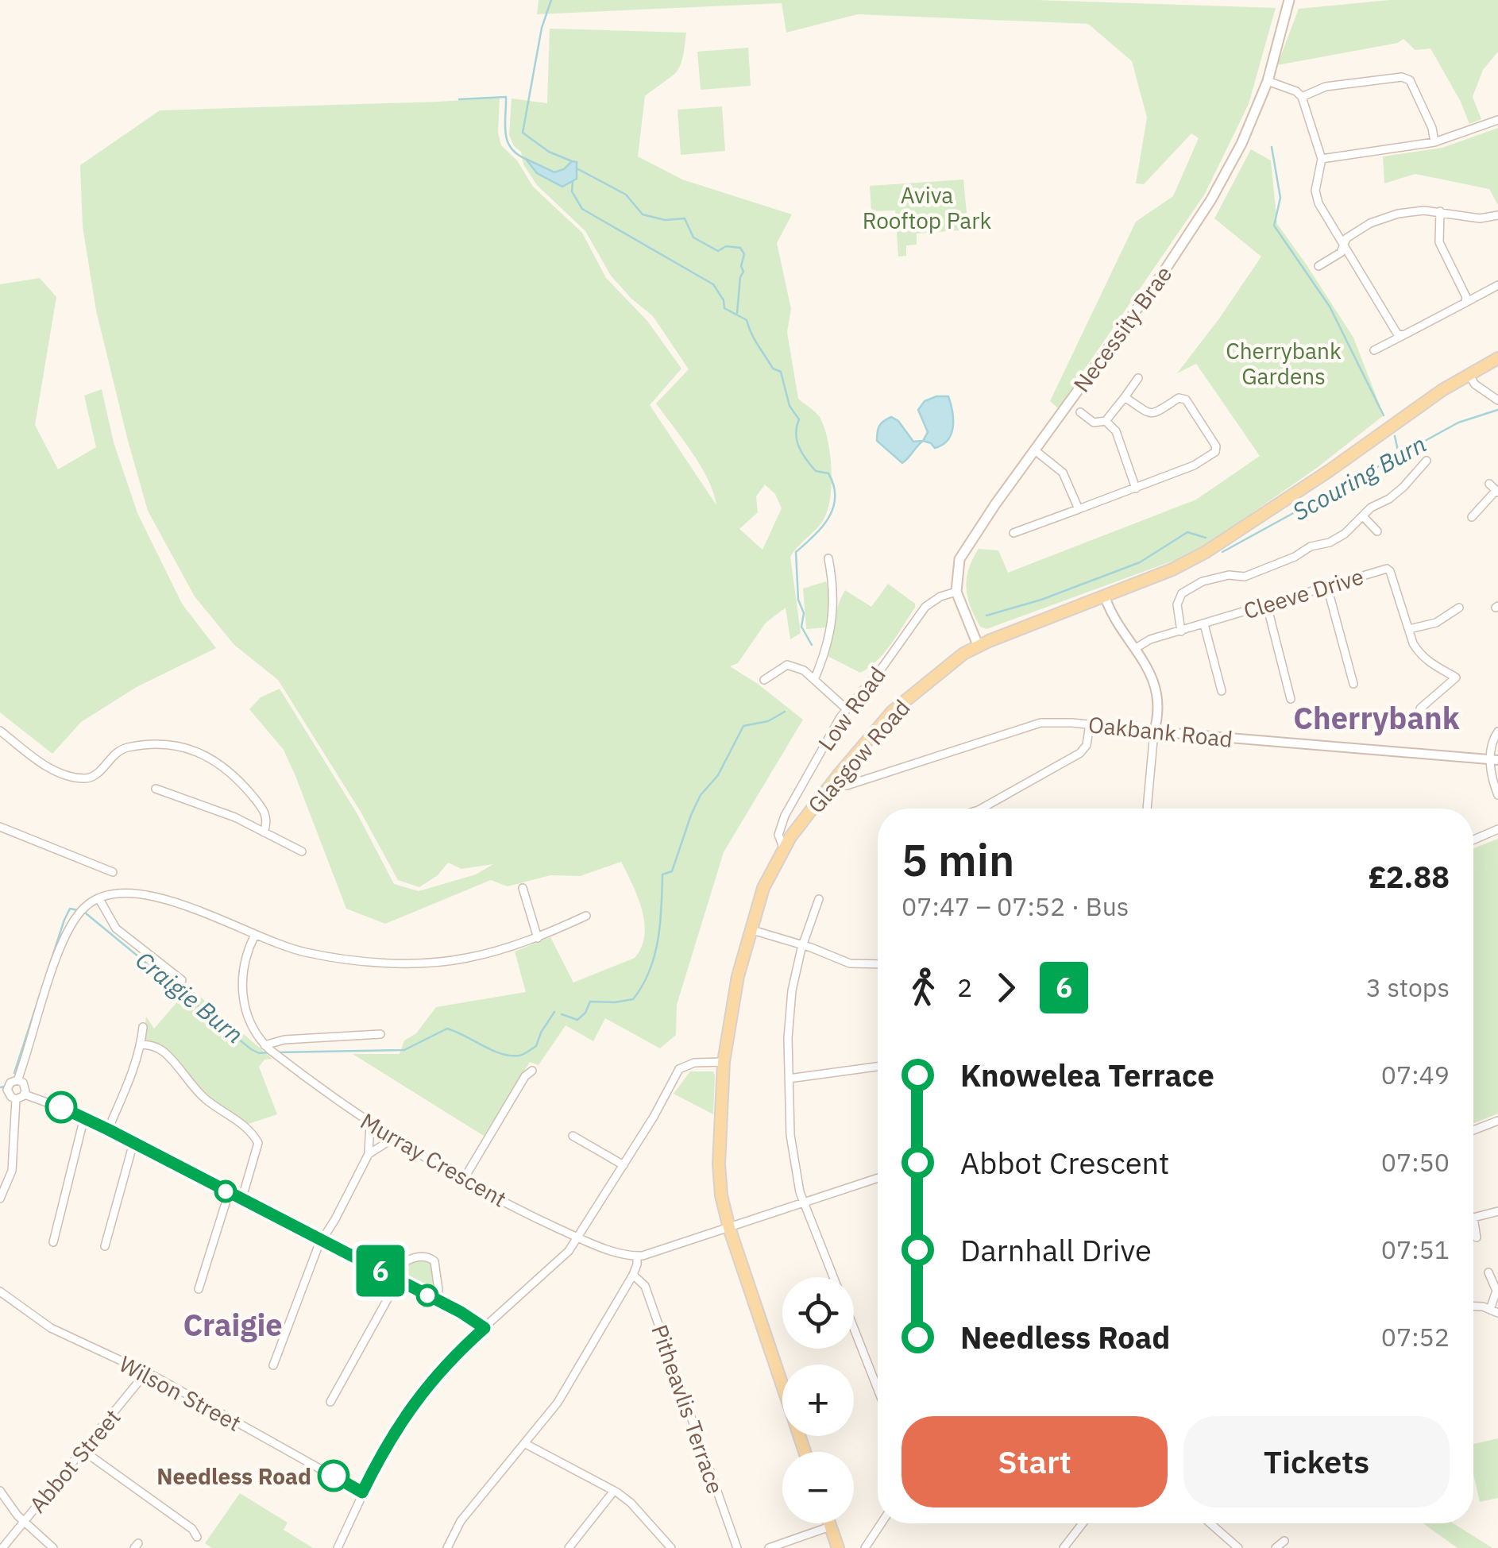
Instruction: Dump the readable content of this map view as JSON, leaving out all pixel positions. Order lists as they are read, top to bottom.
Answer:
{
  "streets": {
    "main road": ["Necessity Brae", "Glasgow Road"],
    "street": [
      "Cleeve Drive",
      "Low Road",
      "Oakbank Road",
      "Murray Crescent",
      "Wilson Street",
      "Pitheavlis Terrace",
      "Abbot Street"
    ]
  },
  "crossings": [
    ["Necessity Brae", "Low Road"],
    ["Low Road", "Glasgow Road"],
    ["Oakbank Road", "Glasgow Road"],
    ["Wilson Street", "Abbot Street"]
  ],
  "districts": ["Cherrybank", "Craigie"],
  "water": ["Scouring Burn", "Craigie Burn"],
  "parks": ["Aviva Rooftop Park", "Cherrybank Gardens"],
  "places": ["Needless Road"],
  "lines": ["bus line 6"],
  "page": {
    "on_map": "6",
    "heading": ["5 min", "07:47 – 07:52 · Bus", "£2.88"],
    "legs": ["2", "6", "3 stops"],
    "list": [
      {
        "name": "Knowelea Terrace",
        "value": "07:49"
      },
      {
        "name": "Abbot Crescent",
        "value": "07:50"
      },
      {
        "name": "Darnhall Drive",
        "value": "07:51"
      },
      {
        "name": "Needless Road",
        "value": "07:52"
      }
    ],
    "map_buttons": ["+", "−"],
    "buttons": ["Start", "Tickets"]
  }
}
